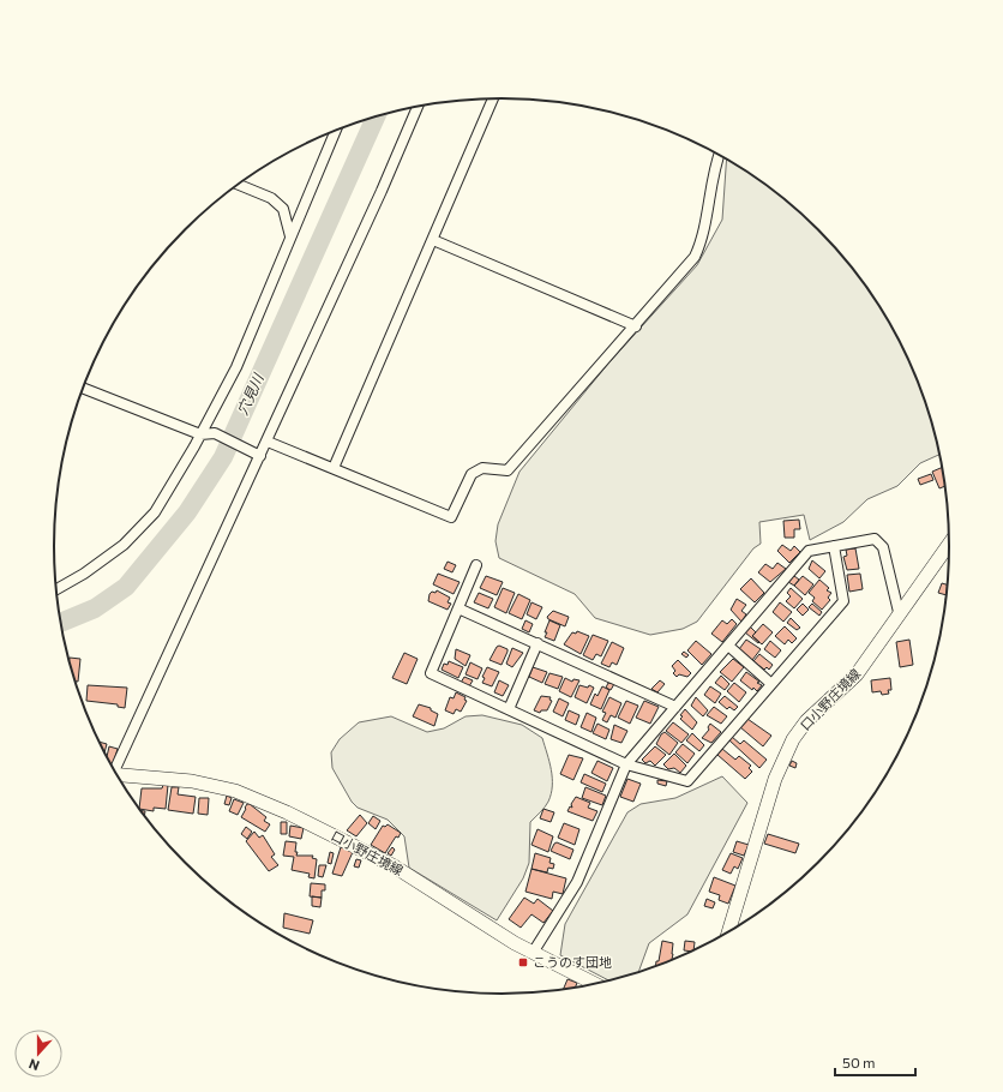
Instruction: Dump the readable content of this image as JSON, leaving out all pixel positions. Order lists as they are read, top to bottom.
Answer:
{
  "streets": {
    "main road": ["口小野庄境線"]
  },
  "water": ["穴見川"],
  "places": {
    "transit": ["こうのす団地"]
  },
  "scale_bar": "50 m",
  "north": "bottom"
}
